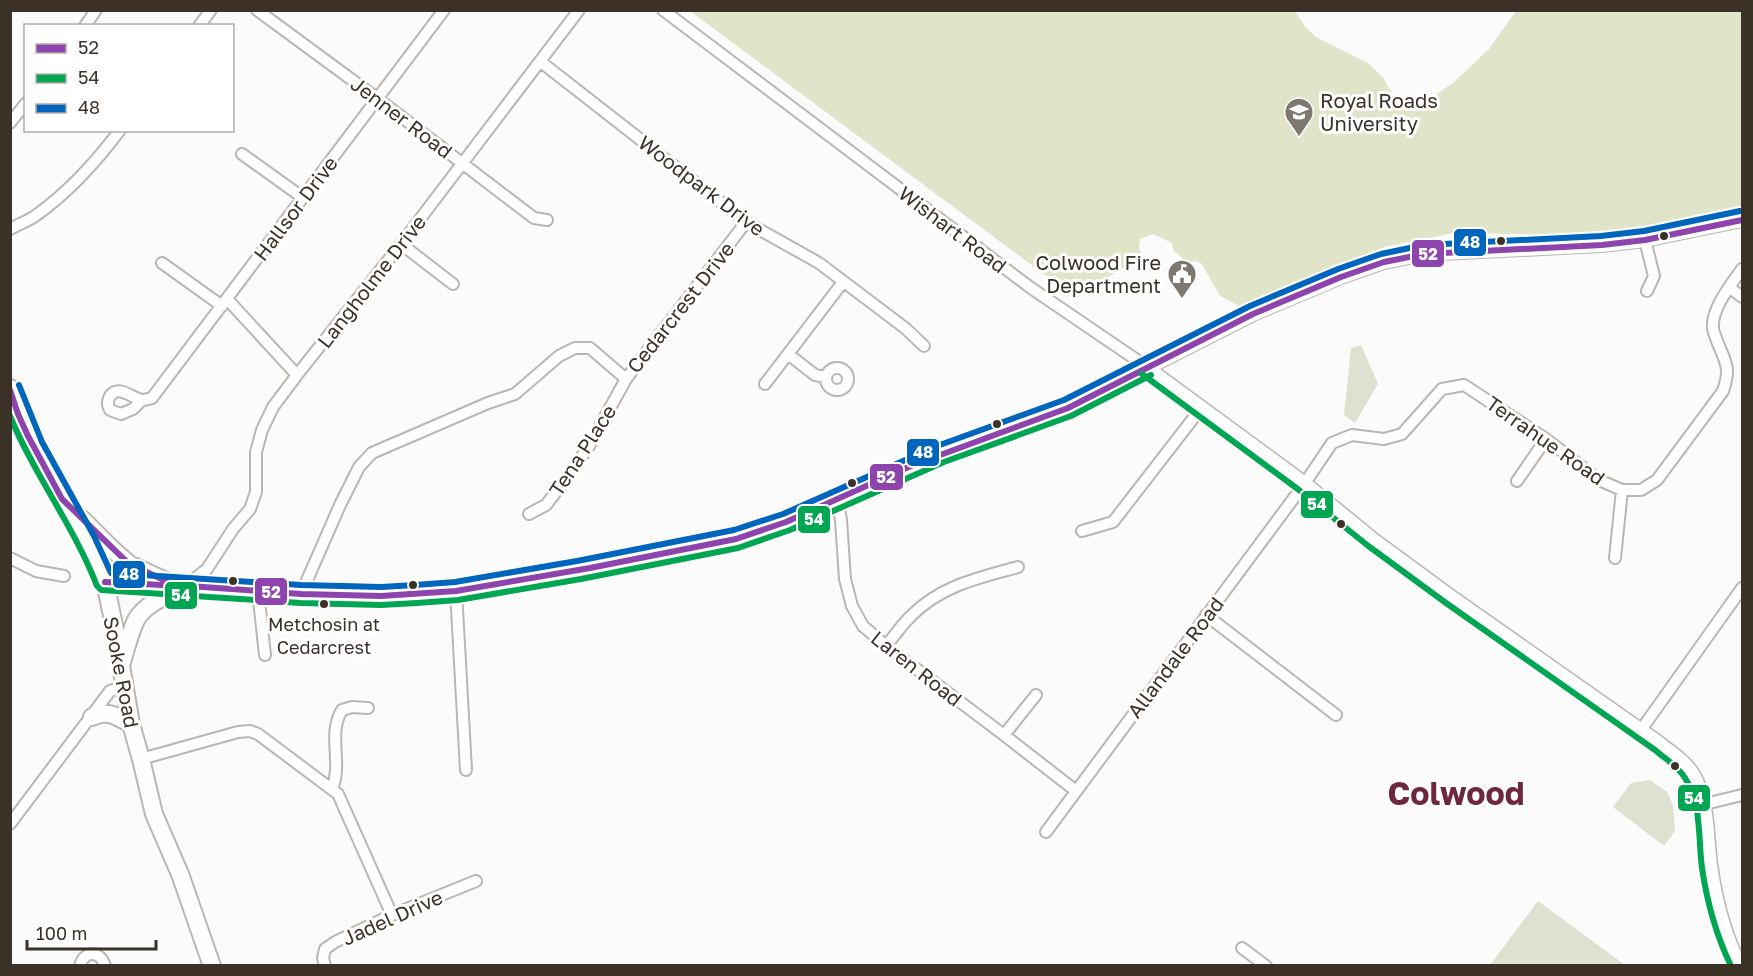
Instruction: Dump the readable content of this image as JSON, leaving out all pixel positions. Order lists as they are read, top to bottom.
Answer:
{
  "streets": {
    "main road": ["Sooke Road"],
    "street": [
      "Jenner Road",
      "Woodpark Drive",
      "Hallsor Drive",
      "Wishart Road",
      "Langholme Drive",
      "Cedarcrest Drive",
      "Terrahue Road",
      "Tena Place",
      "Allandale Road",
      "Laren Road",
      "Jadel Drive"
    ]
  },
  "crossings": [
    ["Jenner Road", "Hallsor Drive"],
    ["Jenner Road", "Langholme Drive"],
    ["Woodpark Drive", "Langholme Drive"],
    ["Woodpark Drive", "Cedarcrest Drive"],
    ["Wishart Road", "Terrahue Road"],
    ["Wishart Road", "Allandale Road"],
    ["Cedarcrest Drive", "Tena Place"],
    ["Terrahue Road", "Allandale Road"],
    ["Allandale Road", "Laren Road"]
  ],
  "districts": ["Colwood"],
  "places": {
    "school or university": ["Royal Roads University"],
    "public building": ["Colwood Fire Department"],
    "other": ["Metchosin at Cedarcrest"]
  },
  "lines": ["transit line 48", "transit line 52", "transit line 54"],
  "legend": ["52", "54", "48"],
  "scale_bar": "100 m"
}
